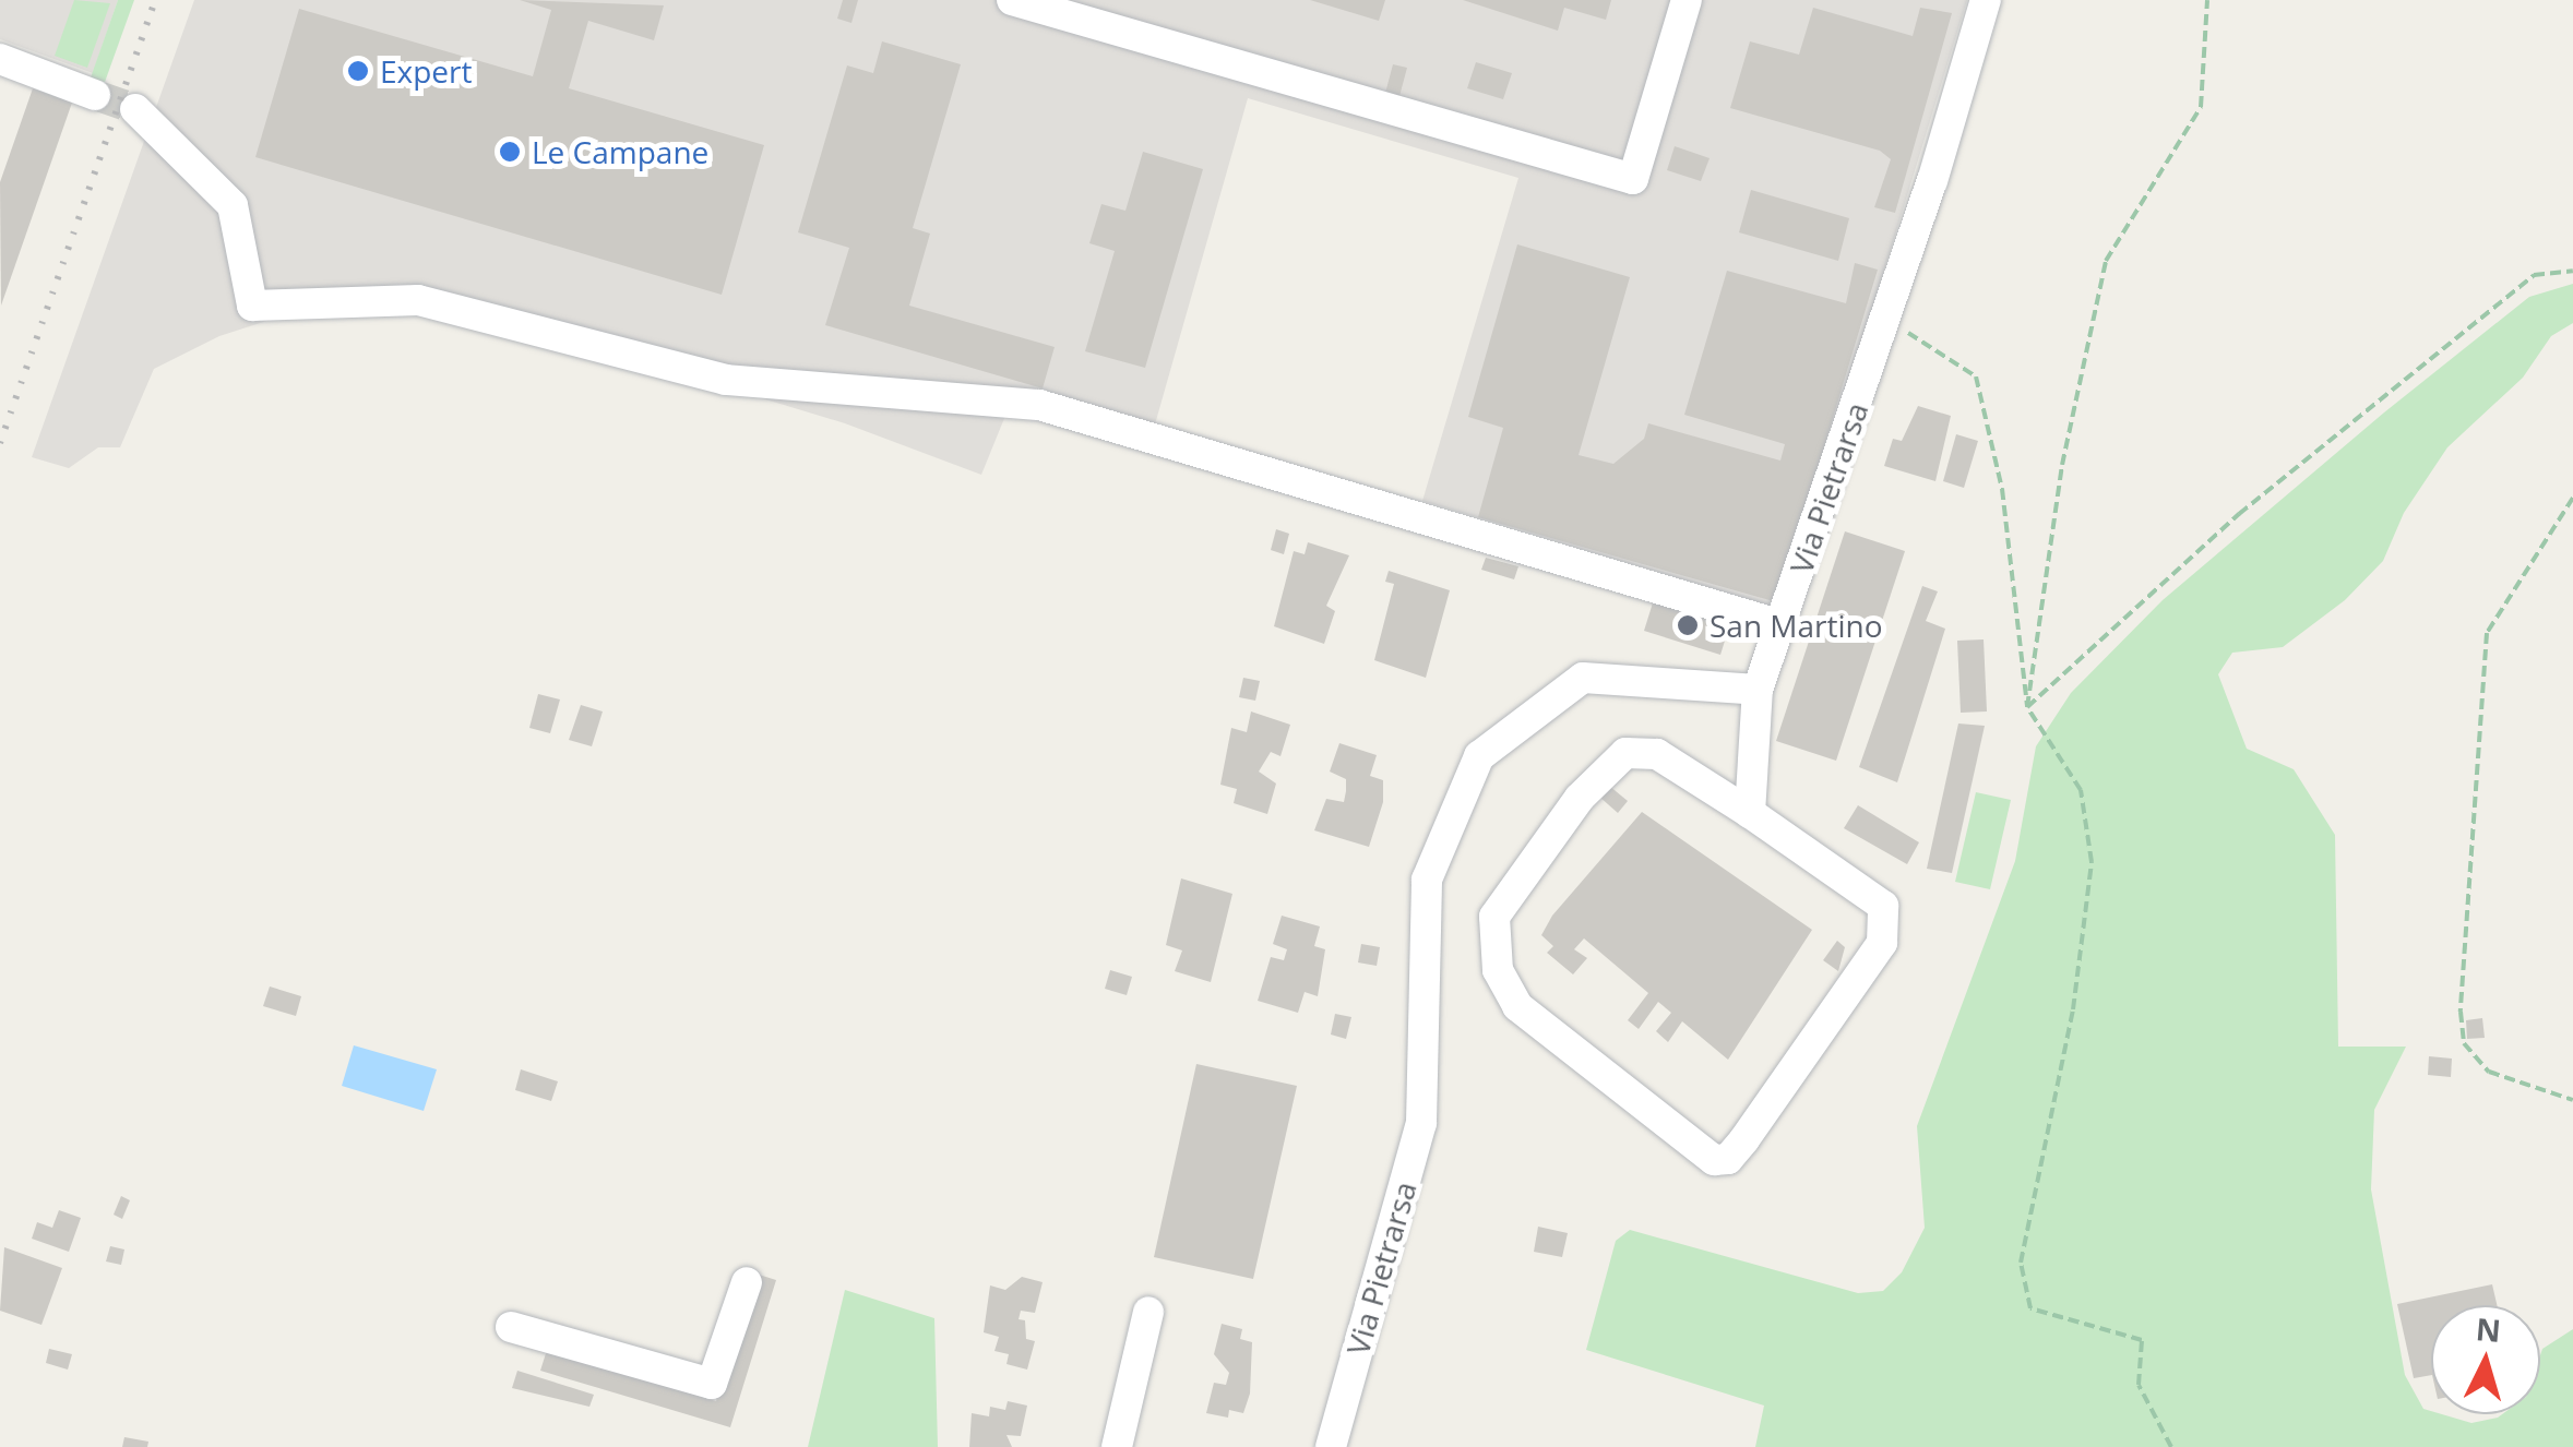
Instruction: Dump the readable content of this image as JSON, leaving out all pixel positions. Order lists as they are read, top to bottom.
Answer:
{
  "streets": {
    "street": ["Via Pietrarsa"]
  },
  "places": ["Expert", "Le Campane", "San Martino"],
  "north": "top"
}
